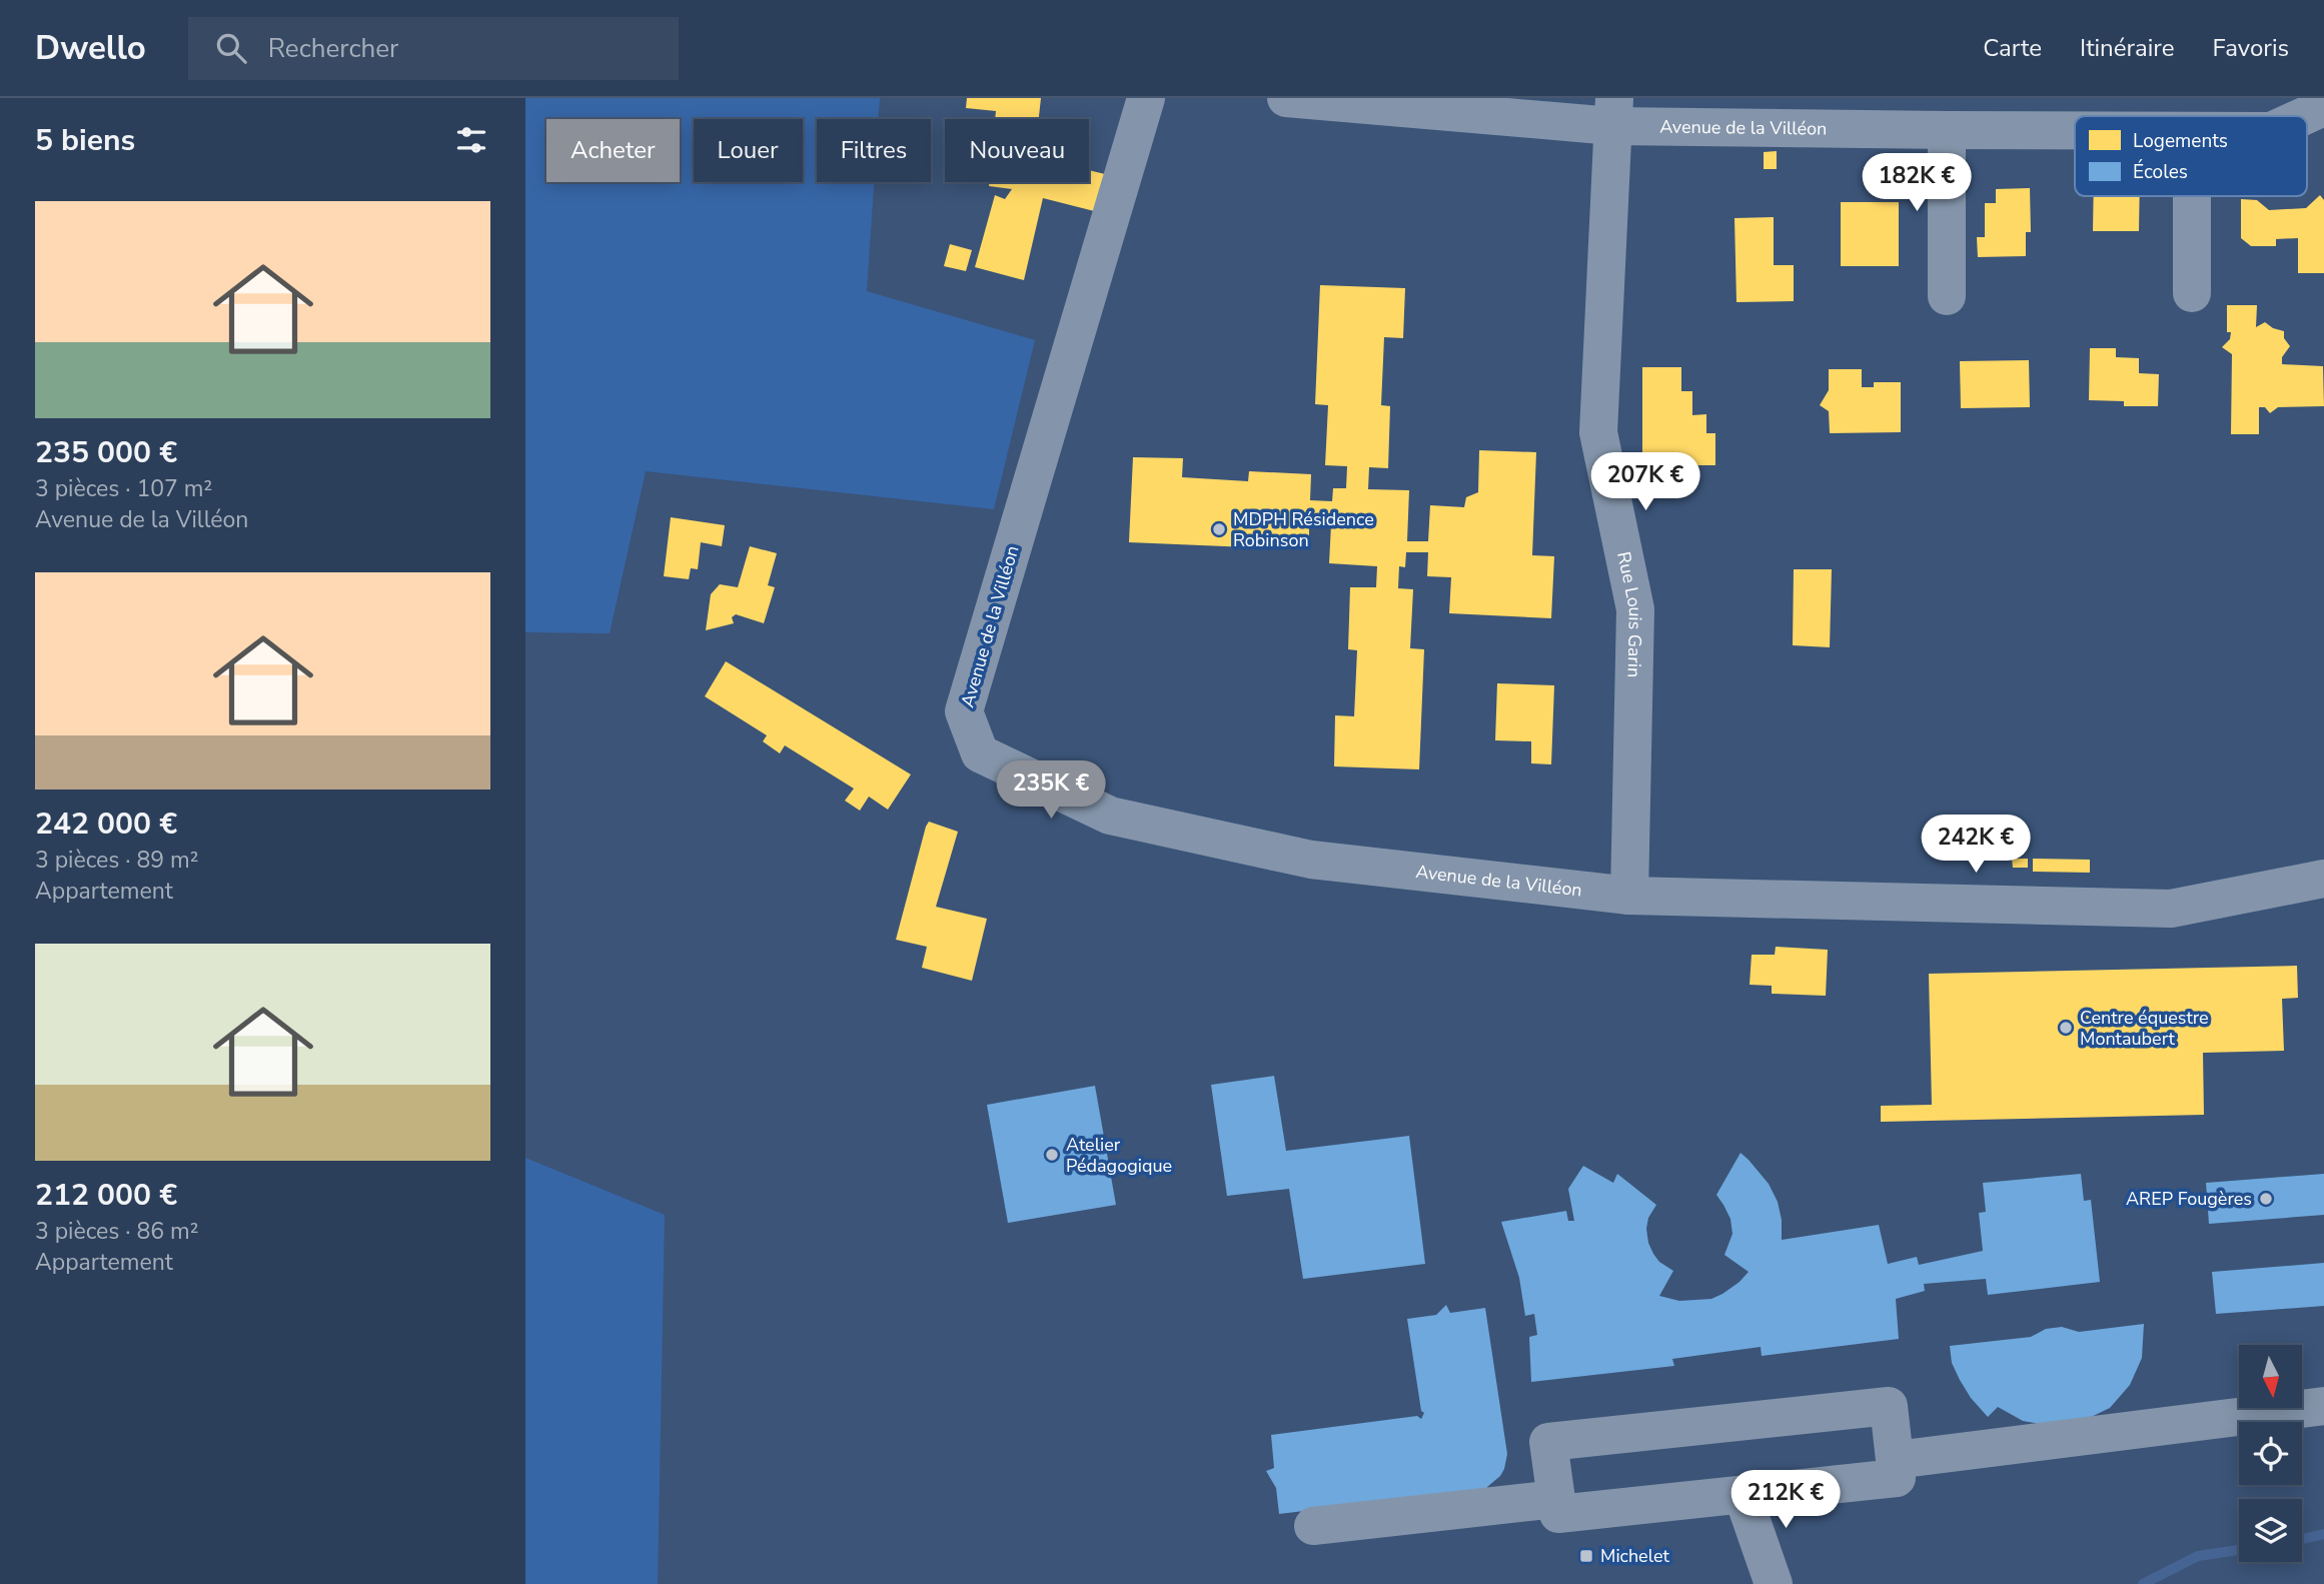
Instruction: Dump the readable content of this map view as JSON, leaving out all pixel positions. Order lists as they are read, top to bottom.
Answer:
{
  "streets": {
    "street": ["Avenue de la Villéon", "Rue Louis Garin"]
  },
  "crossings": [
    ["Avenue de la Villéon", "Rue Louis Garin"]
  ],
  "places": {
    "other": [
      "MDPH Résidence Robinson",
      "Centre équestre Montaubert",
      "Atelier Pédagogique",
      "AREP Fougères"
    ],
    "transit": ["Michelet"]
  },
  "legend": ["Logements", "Écoles"],
  "north": "bottom",
  "page": {
    "header": "Dwello",
    "search": "Rechercher",
    "nav": ["Carte", "Itinéraire", "Favoris"],
    "heading": "5 biens",
    "chip": [
      "Acheter",
      "Louer",
      "Filtres",
      "Nouveau"
    ],
    "price": [
      "182K €",
      "207K €",
      "235K €",
      "242K €",
      "212K €"
    ],
    "list": [
      {
        "name": "235 000 €",
        "note": "3 pièces · 107 m² · Avenue de la Villéon"
      },
      {
        "name": "242 000 €",
        "note": "3 pièces · 89 m² · Appartement"
      },
      {
        "name": "212 000 €",
        "note": "3 pièces · 86 m² · Appartement"
      }
    ]
  }
}
